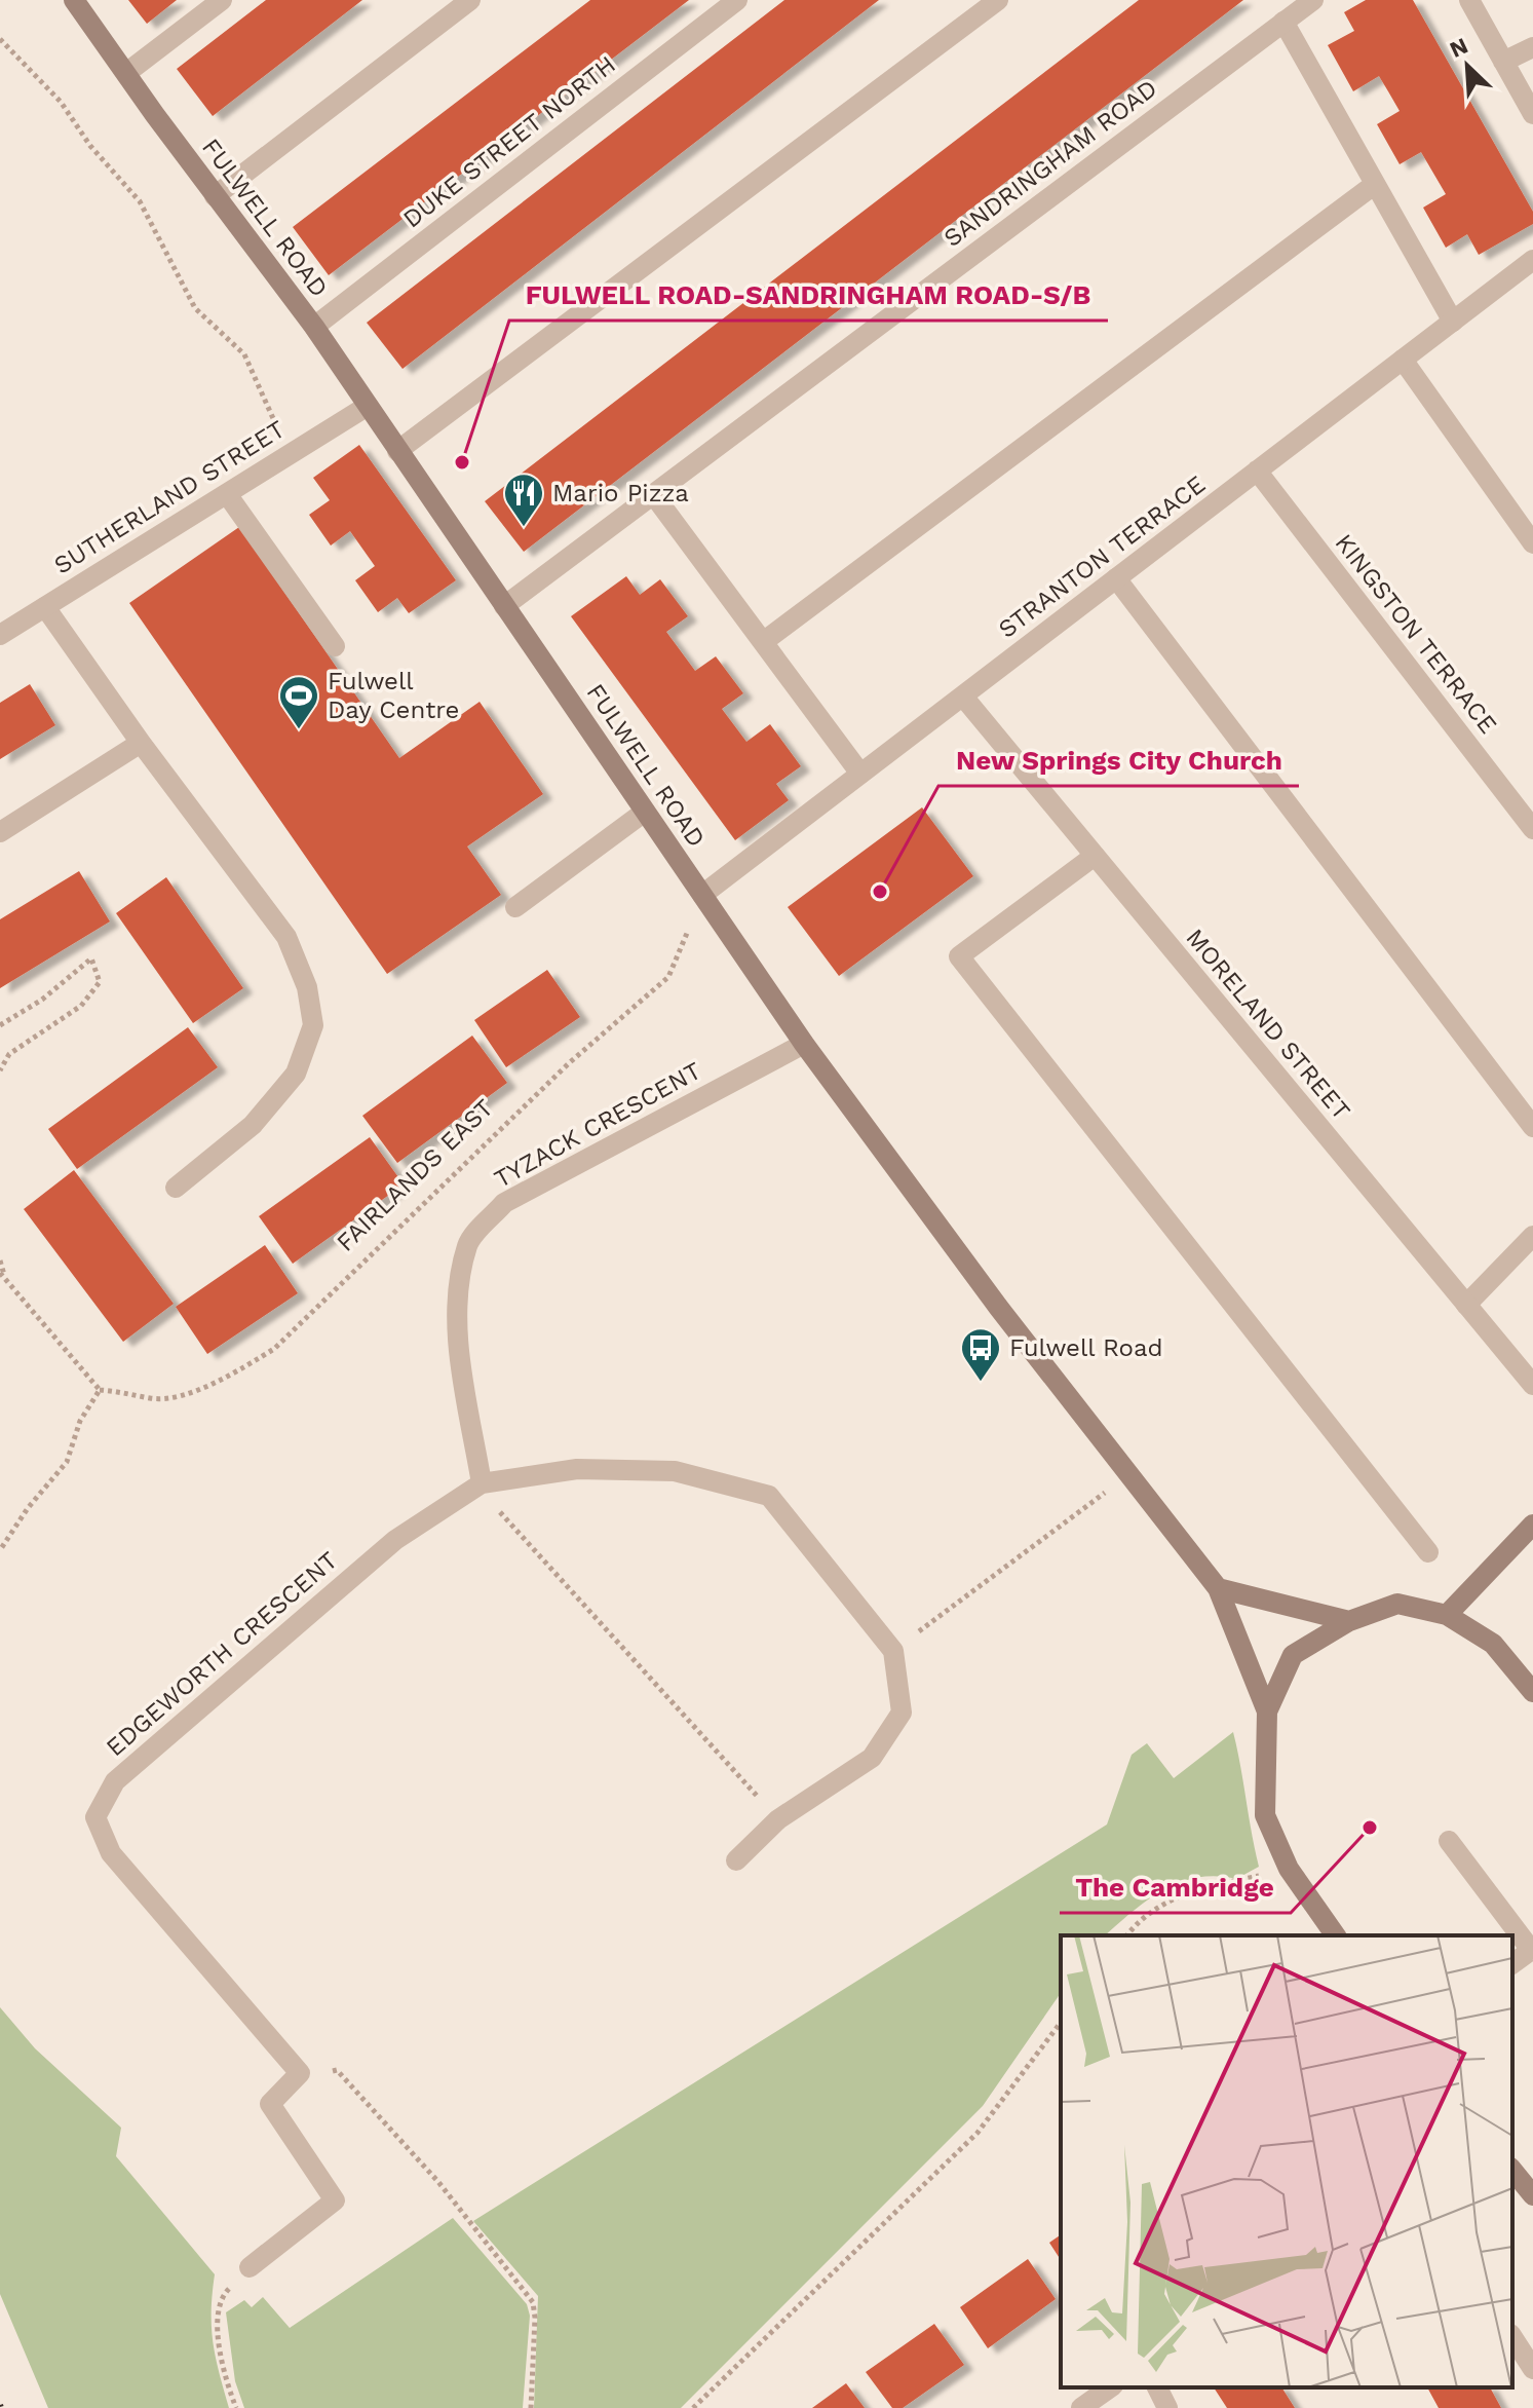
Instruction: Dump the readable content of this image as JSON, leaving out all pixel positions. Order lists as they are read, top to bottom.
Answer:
{
  "streets": {
    "street": [
      "DUKE STREET NORTH",
      "SANDRINGHAM ROAD",
      "FULWELL ROAD",
      "SUTHERLAND STREET",
      "STRANTON TERRACE",
      "KINGSTON TERRACE",
      "MORELAND STREET",
      "TYZACK CRESCENT",
      "EDGEWORTH CRESCENT"
    ],
    "path": ["FAIRLANDS EAST"]
  },
  "crossings": [
    ["DUKE STREET NORTH", "FULWELL ROAD"],
    ["SANDRINGHAM ROAD", "FULWELL ROAD"],
    ["FULWELL ROAD", "SUTHERLAND STREET"],
    ["FULWELL ROAD", "STRANTON TERRACE"],
    ["FULWELL ROAD", "TYZACK CRESCENT"],
    ["FULWELL ROAD", "FAIRLANDS EAST"],
    ["STRANTON TERRACE", "KINGSTON TERRACE"],
    ["STRANTON TERRACE", "MORELAND STREET"],
    ["STRANTON TERRACE", "FAIRLANDS EAST"],
    ["TYZACK CRESCENT", "EDGEWORTH CRESCENT"]
  ],
  "places": {
    "other": ["FULWELL ROAD-SANDRINGHAM ROAD-S/B", "New Springs City Church", "The Cambridge"],
    "restaurant": ["Mario Pizza"],
    "sports": ["Fulwell Day Centre"],
    "bus stop": ["Fulwell Road"]
  },
  "north": "top left"
}
